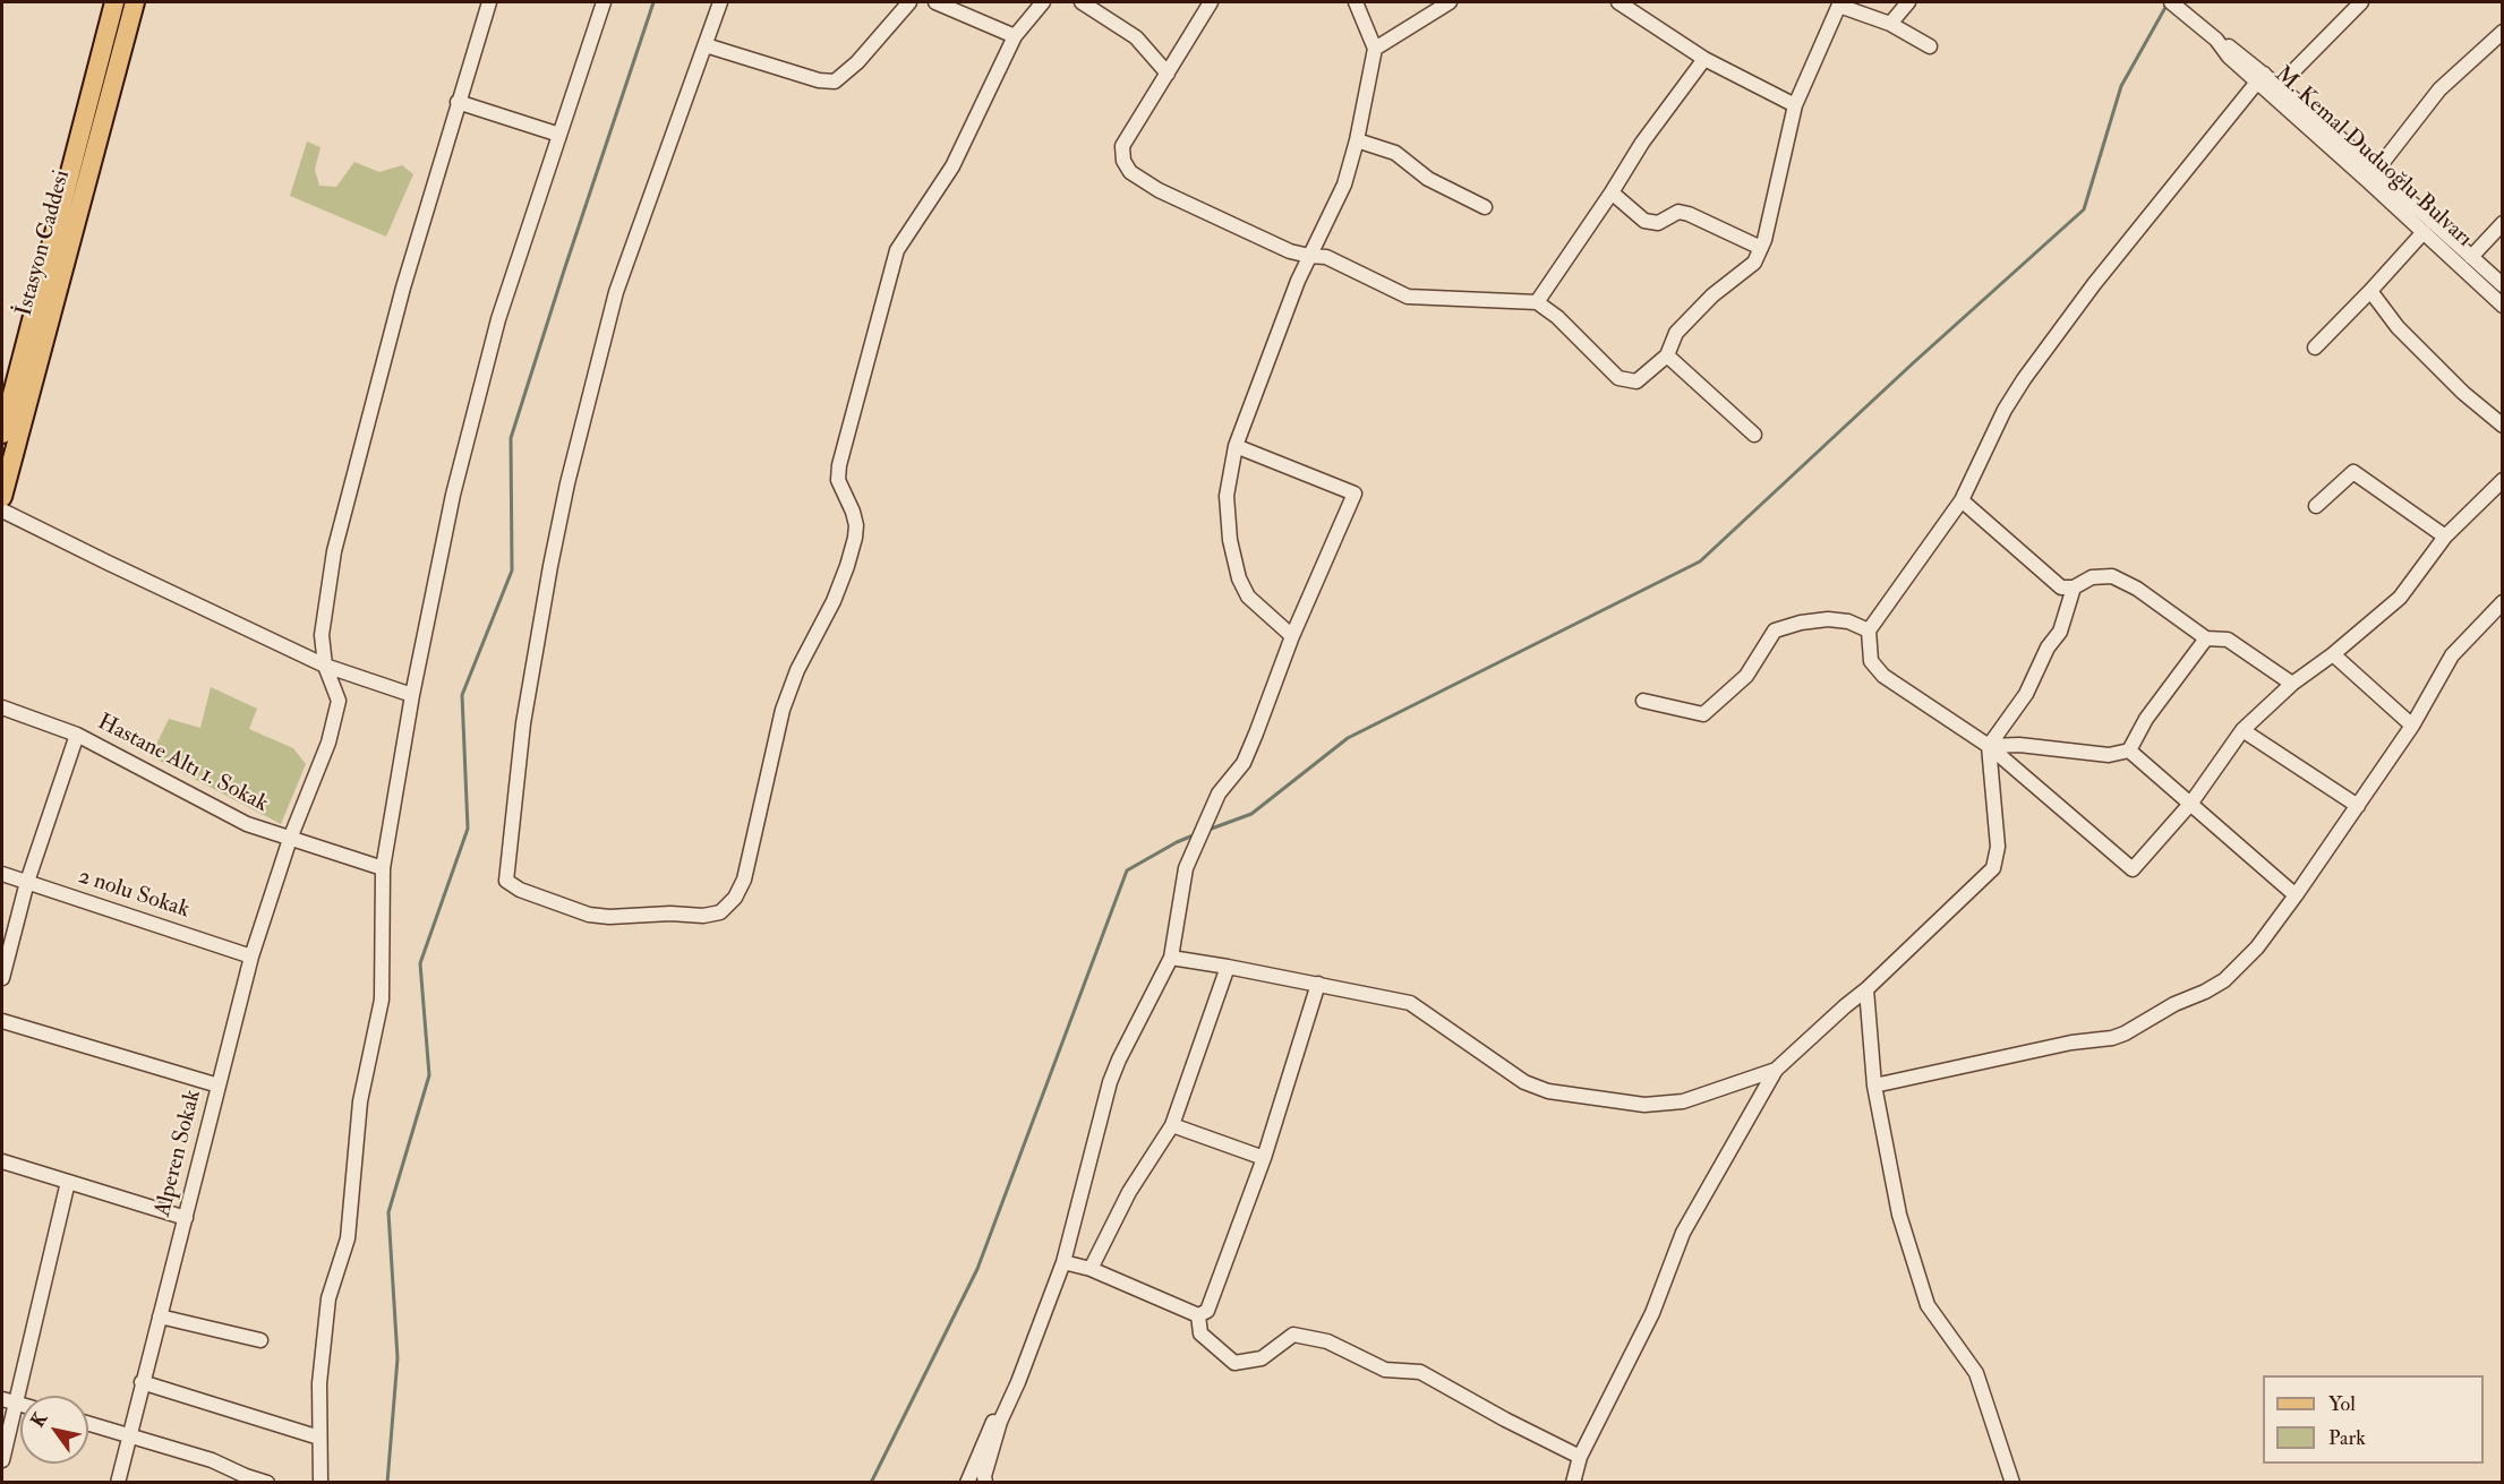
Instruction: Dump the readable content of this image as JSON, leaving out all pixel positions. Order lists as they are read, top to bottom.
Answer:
{
  "streets": {
    "main road": ["İstasyon Caddesi"],
    "street": [
      "M. Kemal Duduoğlu Bulvarı",
      "Hastane Altı 1. Sokak",
      "2 nolu Sokak",
      "Alperen Sokak"
    ]
  },
  "crossings": [
    ["Hastane Altı 1. Sokak", "Alperen Sokak"],
    ["2 nolu Sokak", "Alperen Sokak"]
  ],
  "legend": ["Yol", "Park"],
  "north": "top left"
}
